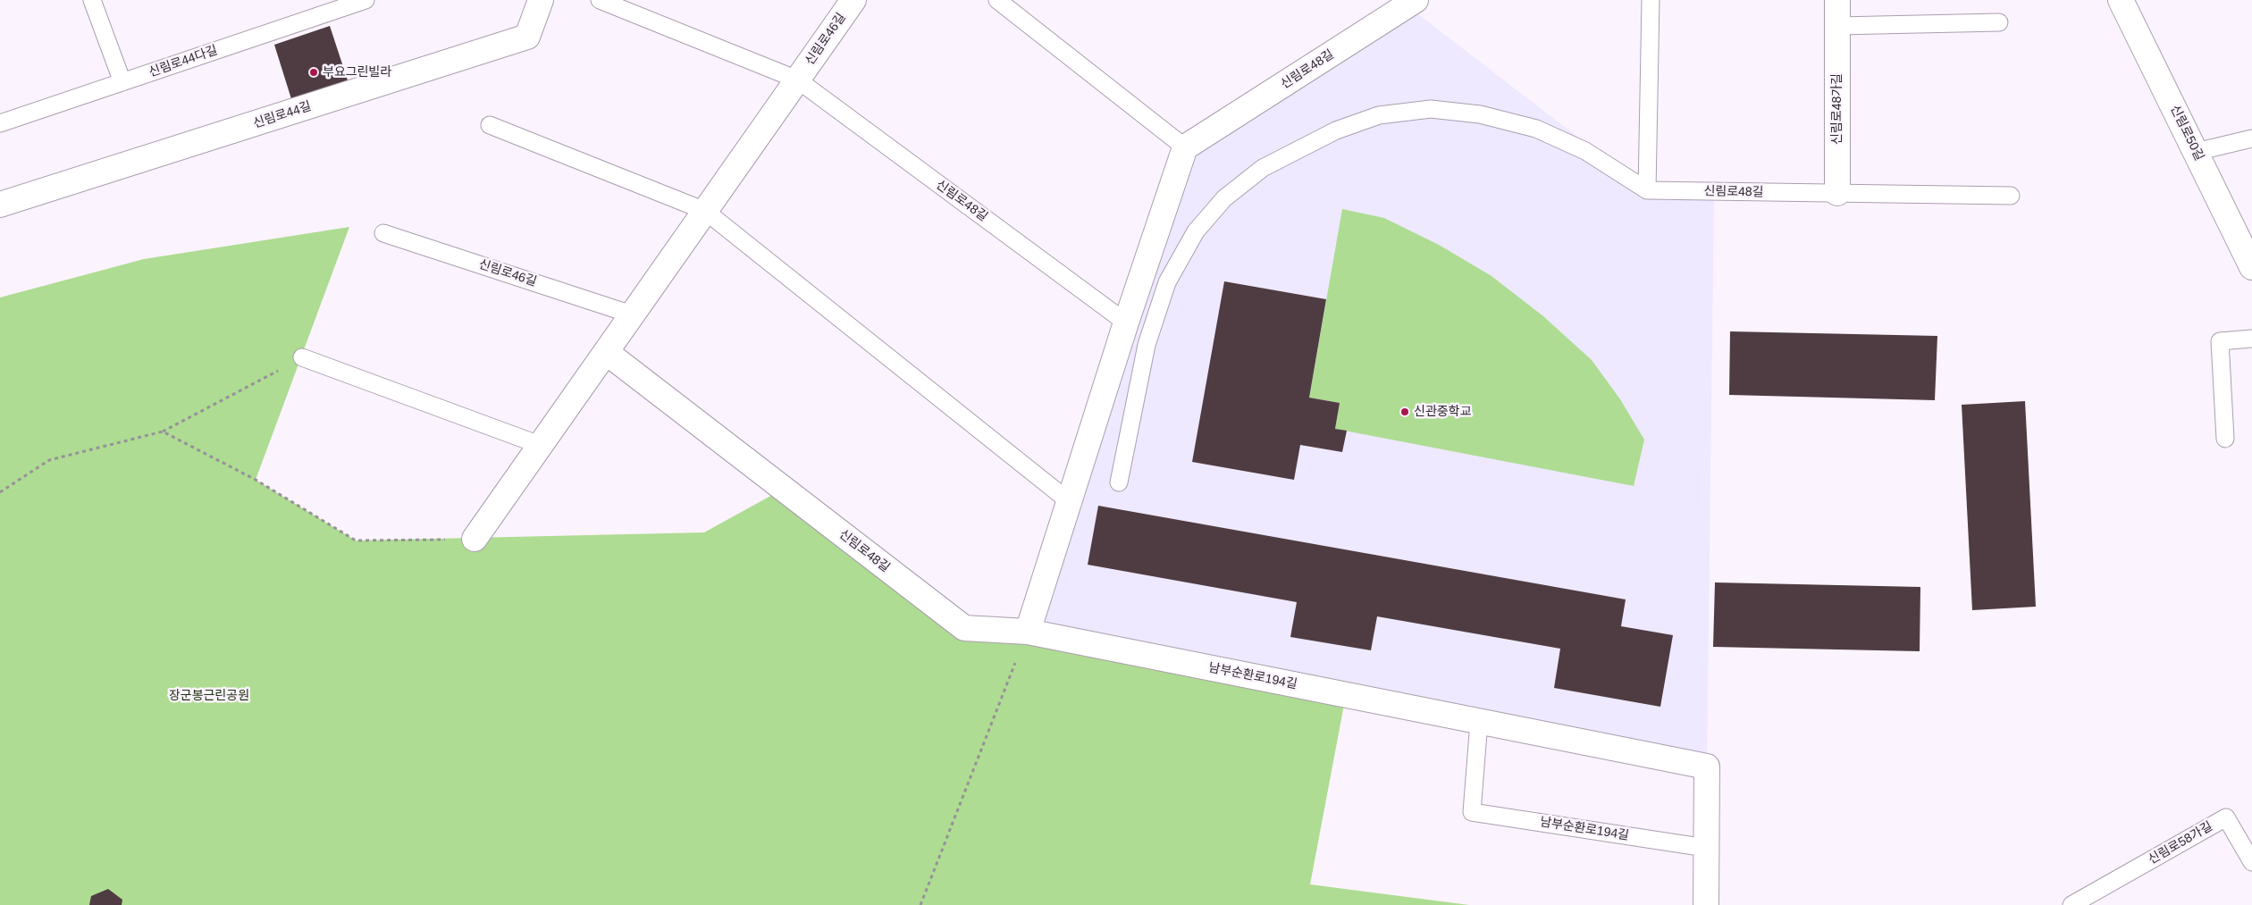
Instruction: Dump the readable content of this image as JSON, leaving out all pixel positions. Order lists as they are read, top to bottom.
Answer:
{
  "streets": {
    "street": [
      "신림로46길",
      "신림로48길",
      "신림로48가길",
      "신림로44길",
      "신림로50길",
      "남부순환로194길"
    ],
    "lane": ["신림로44다길", "신림로58가길"]
  },
  "crossings": [
    ["신림로46길", "신림로48길"],
    ["신림로48길", "신림로48가길"],
    ["신림로48길", "남부순환로194길"]
  ],
  "parks": ["장군봉근린공원"],
  "places": ["부요그린빌라", "신관중학교"]
}
